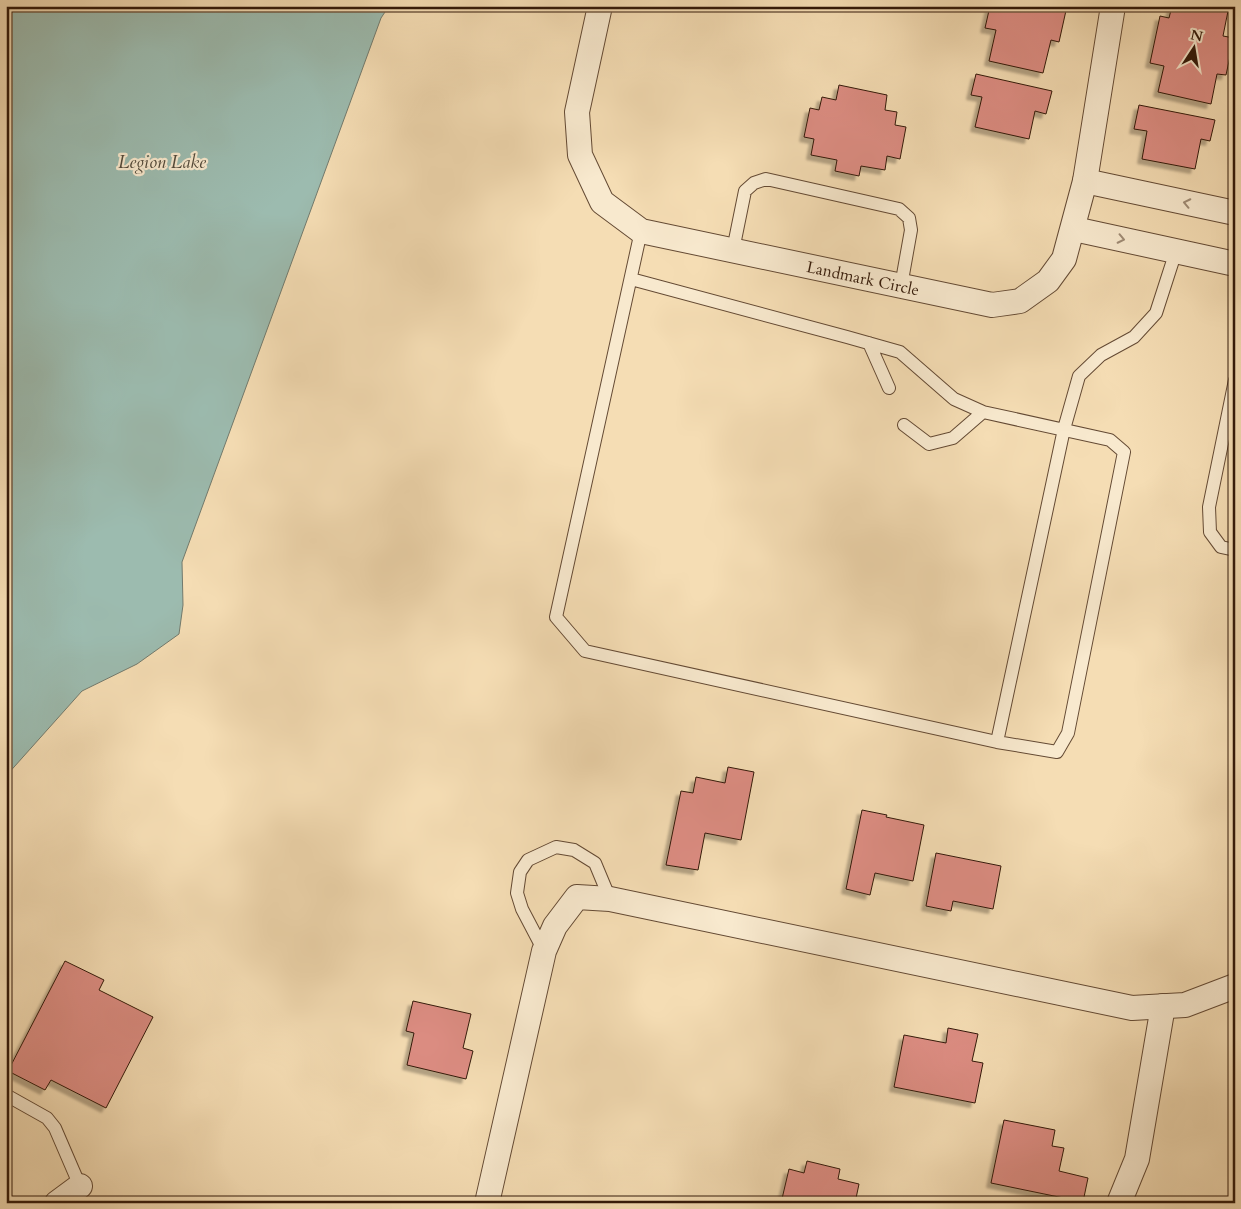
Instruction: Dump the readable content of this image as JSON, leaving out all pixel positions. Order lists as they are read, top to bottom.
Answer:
{
  "streets": {
    "street": ["Landmark Circle"]
  },
  "water": ["Legion Lake"],
  "north": "top"
}
